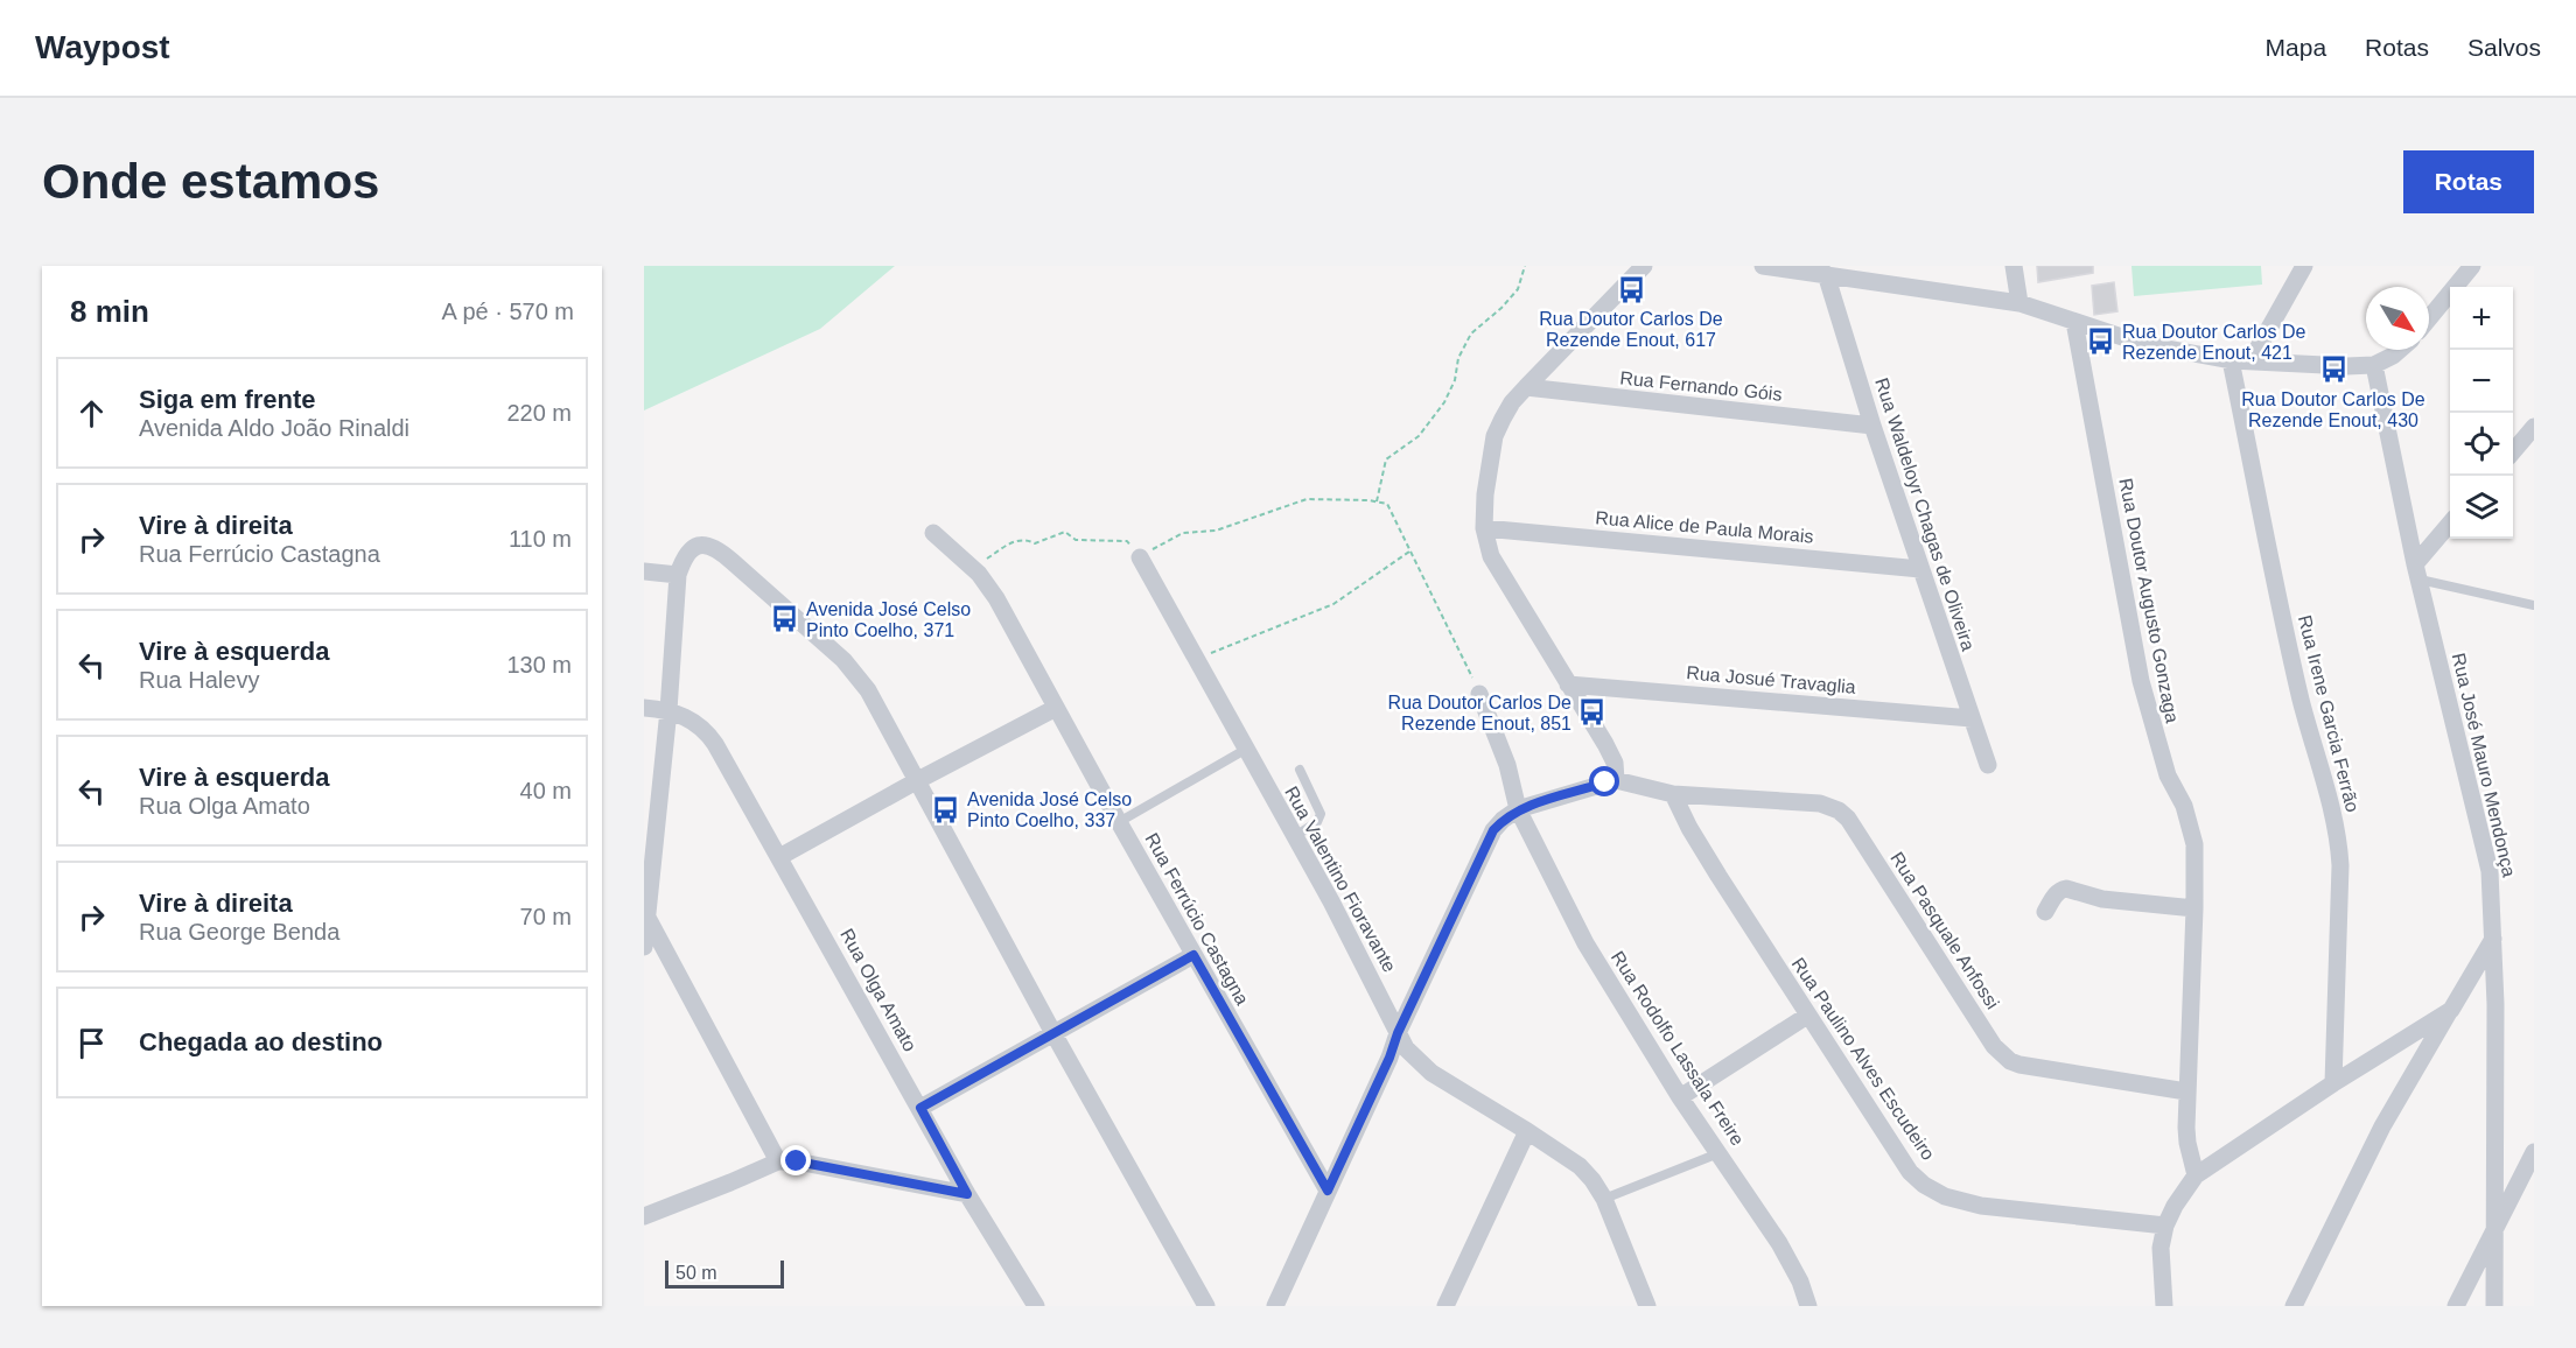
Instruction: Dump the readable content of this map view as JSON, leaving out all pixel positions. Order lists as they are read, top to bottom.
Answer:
{
  "streets": {
    "street": [
      "Rua Fernando Góis",
      "Rua Waldeloyr Chagas de Oliveira",
      "Rua Alice de Paula Morais",
      "Rua Doutor Augusto Gonzaga",
      "Rua Josué Travaglia",
      "Rua Irene Garcia Ferrão",
      "Rua José Mauro Mendonça",
      "Rua Valentino Fioravante",
      "Rua Ferrúcio Castagna",
      "Rua Pasquale Anfossi",
      "Rua Olga Amato",
      "Rua Rodolfo Lassala Freire",
      "Rua Paulino Alves Escudeiro"
    ]
  },
  "crossings": [
    ["Rua Fernando Góis", "Rua Waldeloyr Chagas de Oliveira"],
    ["Rua Waldeloyr Chagas de Oliveira", "Rua Alice de Paula Morais"],
    ["Rua Waldeloyr Chagas de Oliveira", "Rua Josué Travaglia"],
    ["Rua Doutor Augusto Gonzaga", "Rua Pasquale Anfossi"],
    ["Rua Pasquale Anfossi", "Rua Paulino Alves Escudeiro"]
  ],
  "places": {
    "bus stop": [
      "Rua Doutor Carlos De Rezende Enout, 617",
      "Rua Doutor Carlos De Rezende Enout, 421",
      "Rua Doutor Carlos De Rezende Enout, 430",
      "Avenida José Celso Pinto Coelho, 371",
      "Rua Doutor Carlos De Rezende Enout, 851",
      "Avenida José Celso Pinto Coelho, 337"
    ]
  },
  "scale_bar": "50 m",
  "north": "bottom right",
  "page": {
    "header": "Waypost",
    "nav": ["Mapa", "Rotas", "Salvos"],
    "buttons": "Rotas",
    "title": "Onde estamos",
    "heading": ["8 min", "A pé · 570 m"],
    "map_buttons": ["+", "−"],
    "list": [
      ["Siga em frente", "Avenida Aldo João Rinaldi", "220 m"],
      ["Vire à direita", "Rua Ferrúcio Castagna", "110 m"],
      ["Vire à esquerda", "Rua Halevy", "130 m"],
      ["Vire à esquerda", "Rua Olga Amato", "40 m"],
      ["Vire à direita", "Rua George Benda", "70 m"],
      "Chegada ao destino"
    ],
    "scale": "50 m"
  }
}
